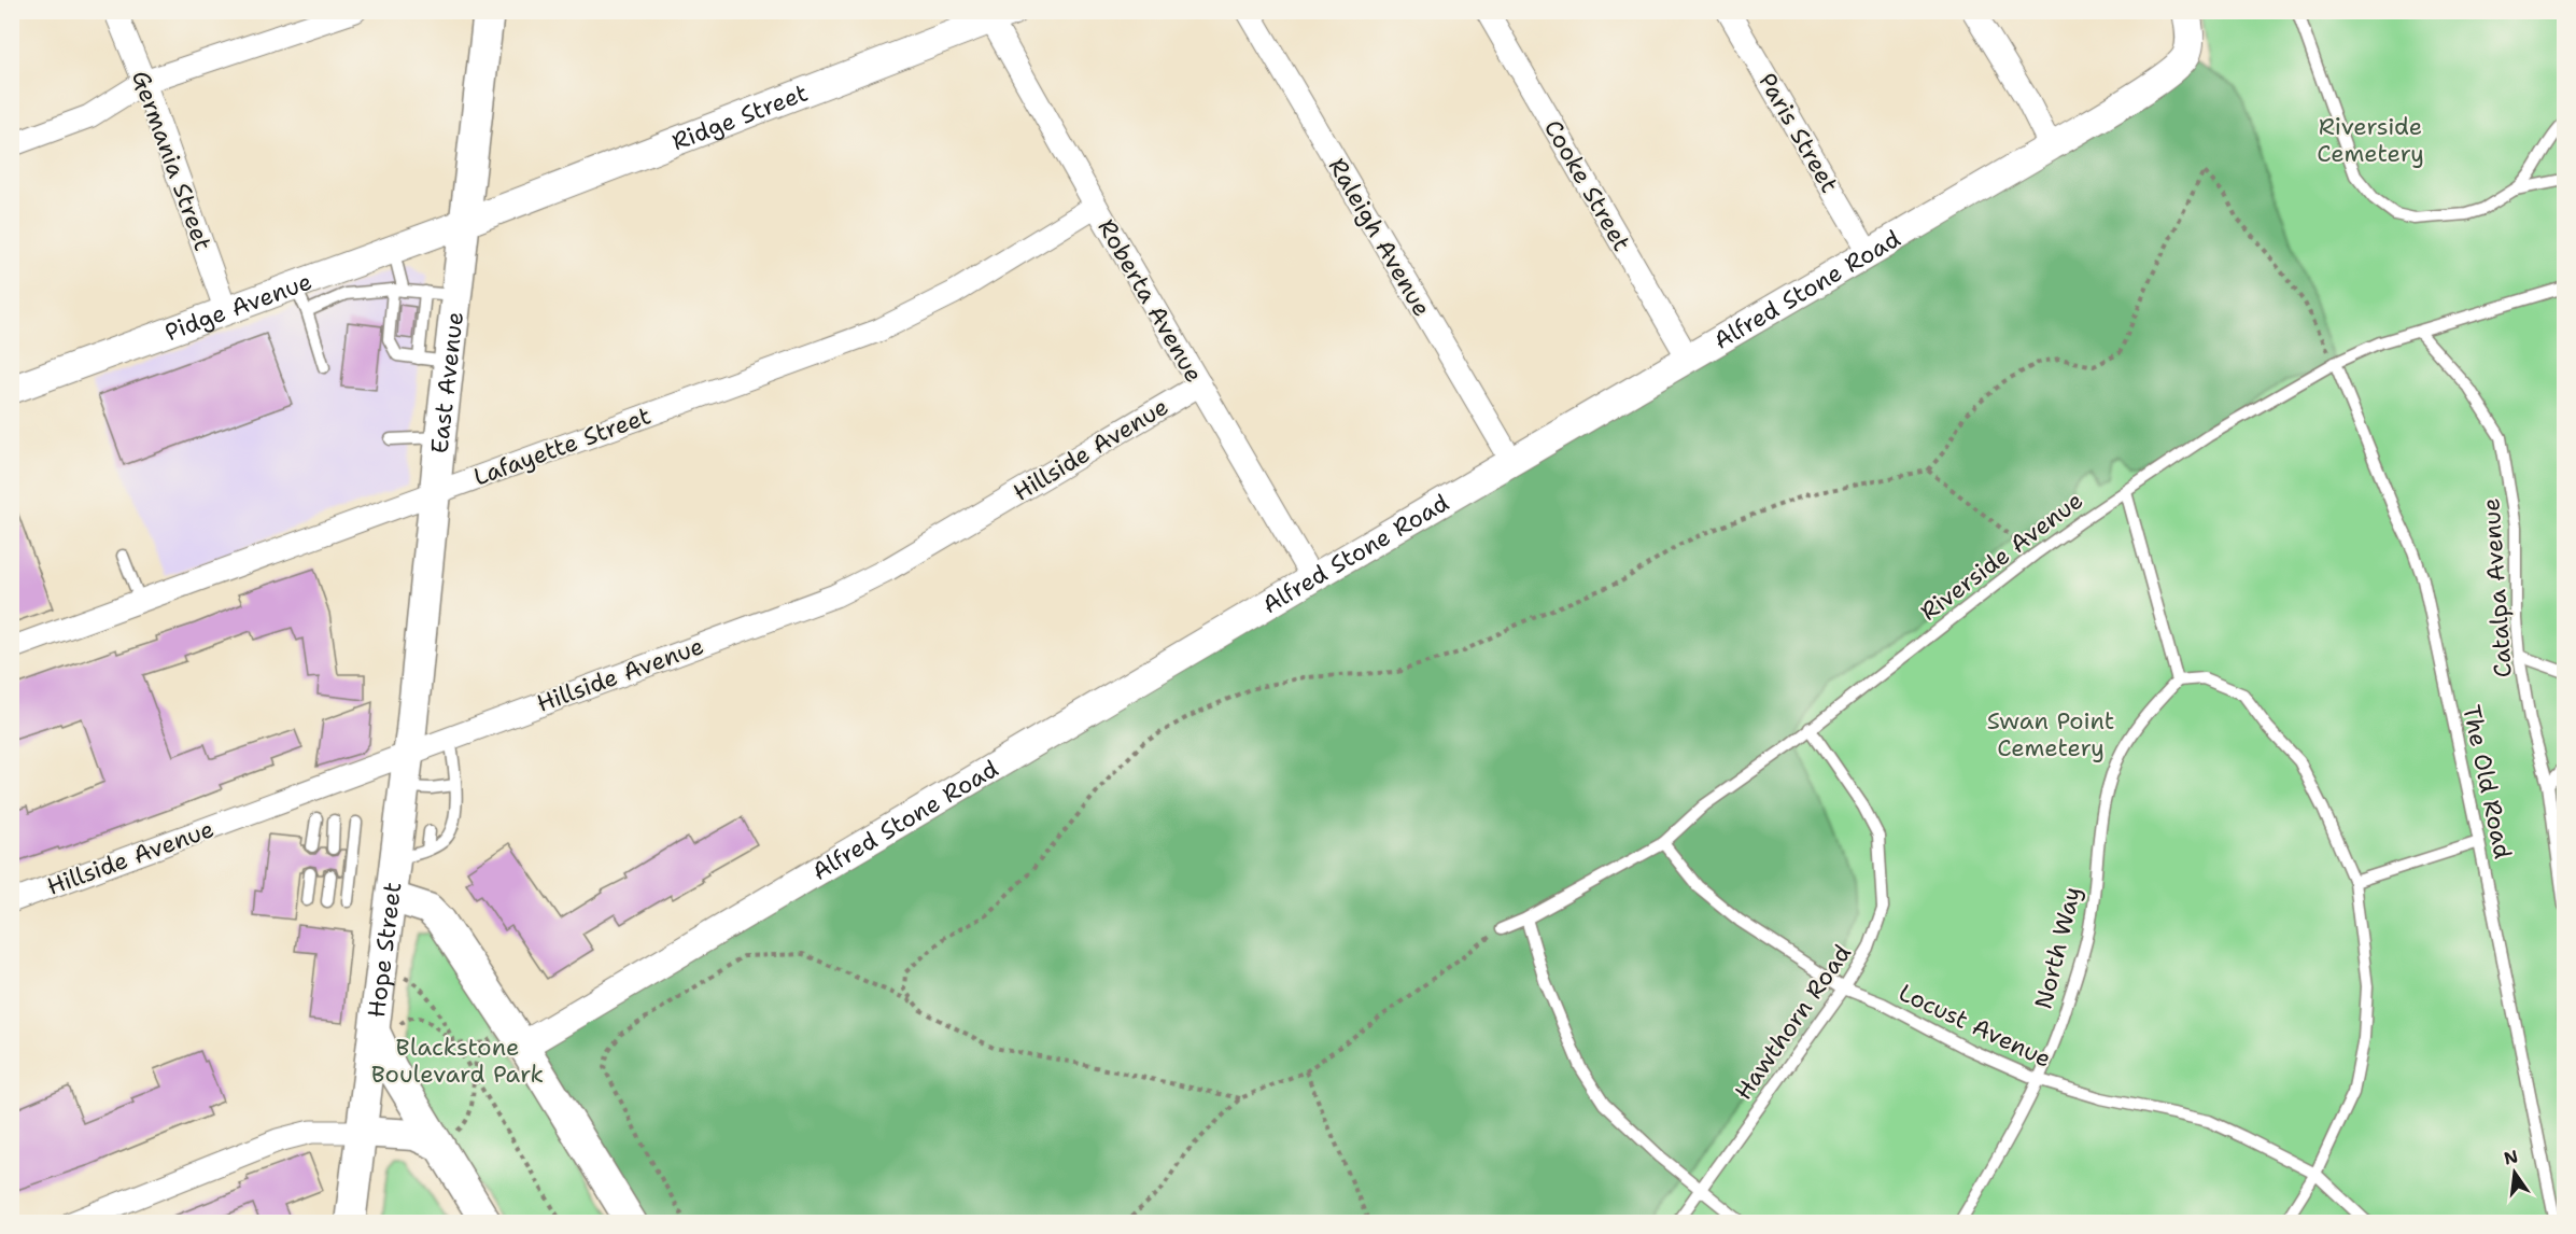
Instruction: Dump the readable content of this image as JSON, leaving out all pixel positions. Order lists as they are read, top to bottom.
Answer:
{
  "streets": {
    "main road": ["East Avenue", "Hope Street"],
    "street": [
      "Ridge Street",
      "Paris Street",
      "Germania Street",
      "Cooke Street",
      "Raleigh Avenue",
      "Alfred Stone Road",
      "Roberta Avenue",
      "Pidge Avenue",
      "Lafayette Street",
      "Hillside Avenue"
    ],
    "lane": [
      "Riverside Avenue",
      "Catalpa Avenue",
      "The Old Road",
      "North Way",
      "Hawthorn Road",
      "Locust Avenue"
    ]
  },
  "crossings": [
    ["Ridge Street", "Roberta Avenue"],
    ["Ridge Street", "Pidge Avenue"],
    ["Ridge Street", "East Avenue"],
    ["Paris Street", "Alfred Stone Road"],
    ["Germania Street", "Pidge Avenue"],
    ["Cooke Street", "Alfred Stone Road"],
    ["Raleigh Avenue", "Alfred Stone Road"],
    ["Alfred Stone Road", "Roberta Avenue"],
    ["Roberta Avenue", "Lafayette Street"],
    ["Roberta Avenue", "Hillside Avenue"],
    ["Pidge Avenue", "East Avenue"],
    ["East Avenue", "Lafayette Street"],
    ["East Avenue", "Hillside Avenue"],
    ["East Avenue", "Hope Street"],
    ["Hillside Avenue", "Hope Street"],
    ["Riverside Avenue", "Catalpa Avenue"],
    ["Riverside Avenue", "The Old Road"],
    ["Riverside Avenue", "Hawthorn Road"],
    ["Riverside Avenue", "Locust Avenue"],
    ["North Way", "Locust Avenue"],
    ["Hawthorn Road", "Locust Avenue"]
  ],
  "parks": ["Riverside Cemetery", "Swan Point Cemetery", "Blackstone Boulevard Park"],
  "north": "top"
}
